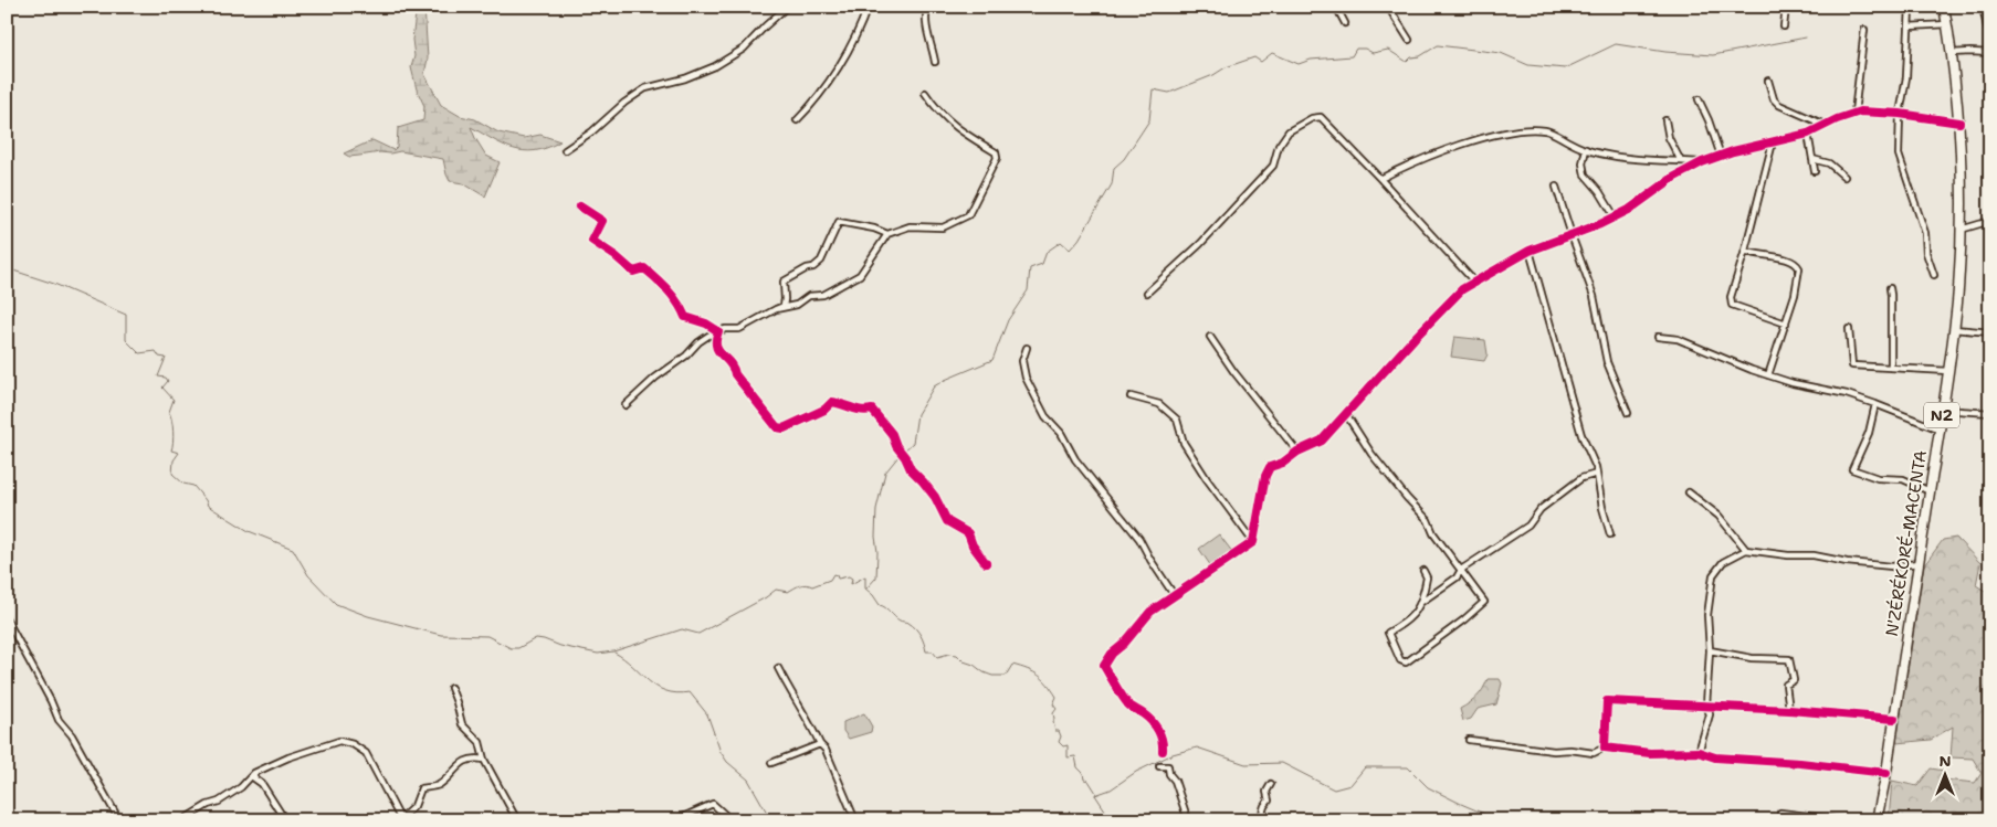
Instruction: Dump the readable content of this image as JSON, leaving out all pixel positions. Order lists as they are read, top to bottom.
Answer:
{
  "streets": {
    "highway": ["N2", "N'ZÉRÉKORÉ-MACENTA"]
  },
  "north": "top"
}
